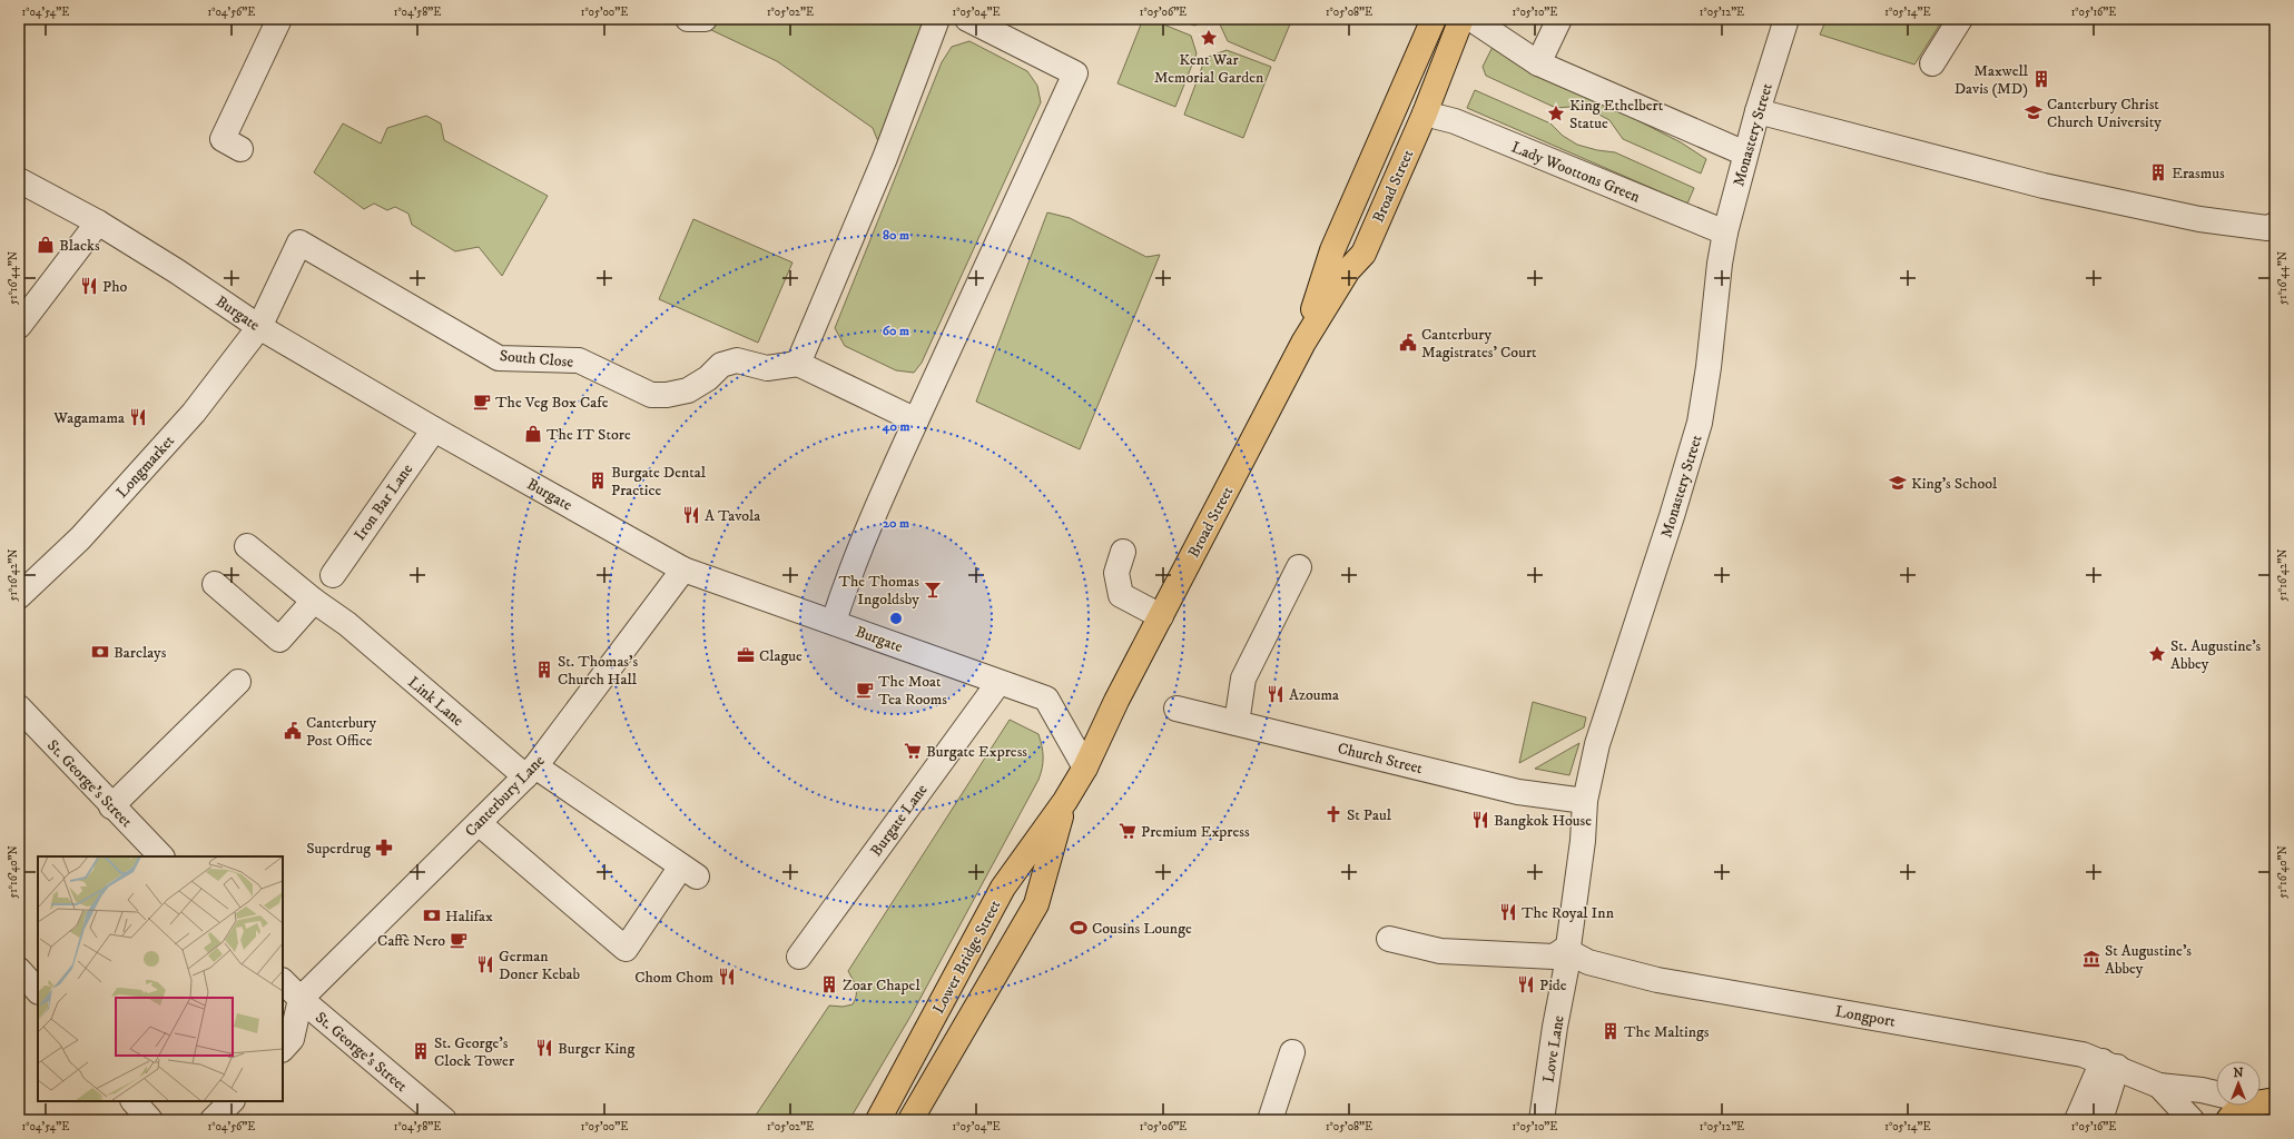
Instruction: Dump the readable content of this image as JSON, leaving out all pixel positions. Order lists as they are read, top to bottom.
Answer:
{
  "streets": {
    "main road": ["Broad Street", "Lower Bridge Street"],
    "street": [
      "Monastery Street",
      "Lady Woottons Green",
      "Burgate",
      "South Close",
      "Longmarket",
      "Iron Bar Lane",
      "Link Lane",
      "Church Street",
      "St. George's Street",
      "Canterbury Lane",
      "Burgate Lane",
      "Longport",
      "Love Lane"
    ]
  },
  "crossings": [
    ["Monastery Street", "Lady Woottons Green"],
    ["Monastery Street", "Church Street"],
    ["Monastery Street", "Longport"],
    ["Monastery Street", "Love Lane"],
    ["Lady Woottons Green", "Broad Street"],
    ["Broad Street", "Lower Bridge Street"],
    ["Burgate", "Longmarket"],
    ["Burgate", "Iron Bar Lane"],
    ["Burgate", "Canterbury Lane"],
    ["Burgate", "Burgate Lane"],
    ["Burgate", "Lower Bridge Street"],
    ["South Close", "Longmarket"],
    ["Link Lane", "Canterbury Lane"],
    ["St. George's Street", "Canterbury Lane"],
    ["Longport", "Love Lane"]
  ],
  "places": {
    "place": ["Kent War Memorial Garden", "King Ethelbert Statue", "St. Augustine's Abbey"],
    "building": [
      "Maxwell Davis (MD)",
      "Erasmus",
      "Burgate Dental Practice",
      "St. Thomas's Church Hall",
      "Zoar Chapel",
      "The Maltings",
      "St. George's Clock Tower"
    ],
    "school or university": ["Canterbury Christ Church University", "King's School"],
    "shop": ["Blacks", "The IT Store"],
    "restaurant": [
      "Pho",
      "Wagamama",
      "A Tavola",
      "Azouma",
      "Bangkok House",
      "The Royal Inn",
      "German Doner Kebab",
      "Chom Chom",
      "Pide",
      "Burger King"
    ],
    "public building": ["Canterbury Magistrates' Court", "Canterbury Post Office"],
    "cafe": ["The Veg Box Cafe", "The Moat Tea Rooms", "Caffè Nero"],
    "bar": ["The Thomas Ingoldsby"],
    "bank": ["Barclays", "Halifax"],
    "office": ["Clague"],
    "supermarket": ["Burgate Express", "Premium Express"],
    "church": ["St Paul"],
    "pharmacy": ["Superdrug"],
    "sports": ["Cousins Lounge"],
    "museum": ["St Augustine’s Abbey"]
  },
  "north": "top",
  "coordinates": [
    "1°04'54\"E",
    "1°04'56\"E",
    "1°04'58\"E",
    "1°05'00\"E",
    "1°05'02\"E",
    "1°05'04\"E",
    "1°05'06\"E",
    "1°05'08\"E",
    "1°05'10\"E",
    "1°05'12\"E",
    "1°05'14\"E",
    "1°05'16\"E",
    "51°16'44\"N",
    "51°16'42\"N",
    "51°16'40\"N"
  ],
  "rings": [
    "80 m",
    "60 m",
    "40 m",
    "20 m"
  ]
}
